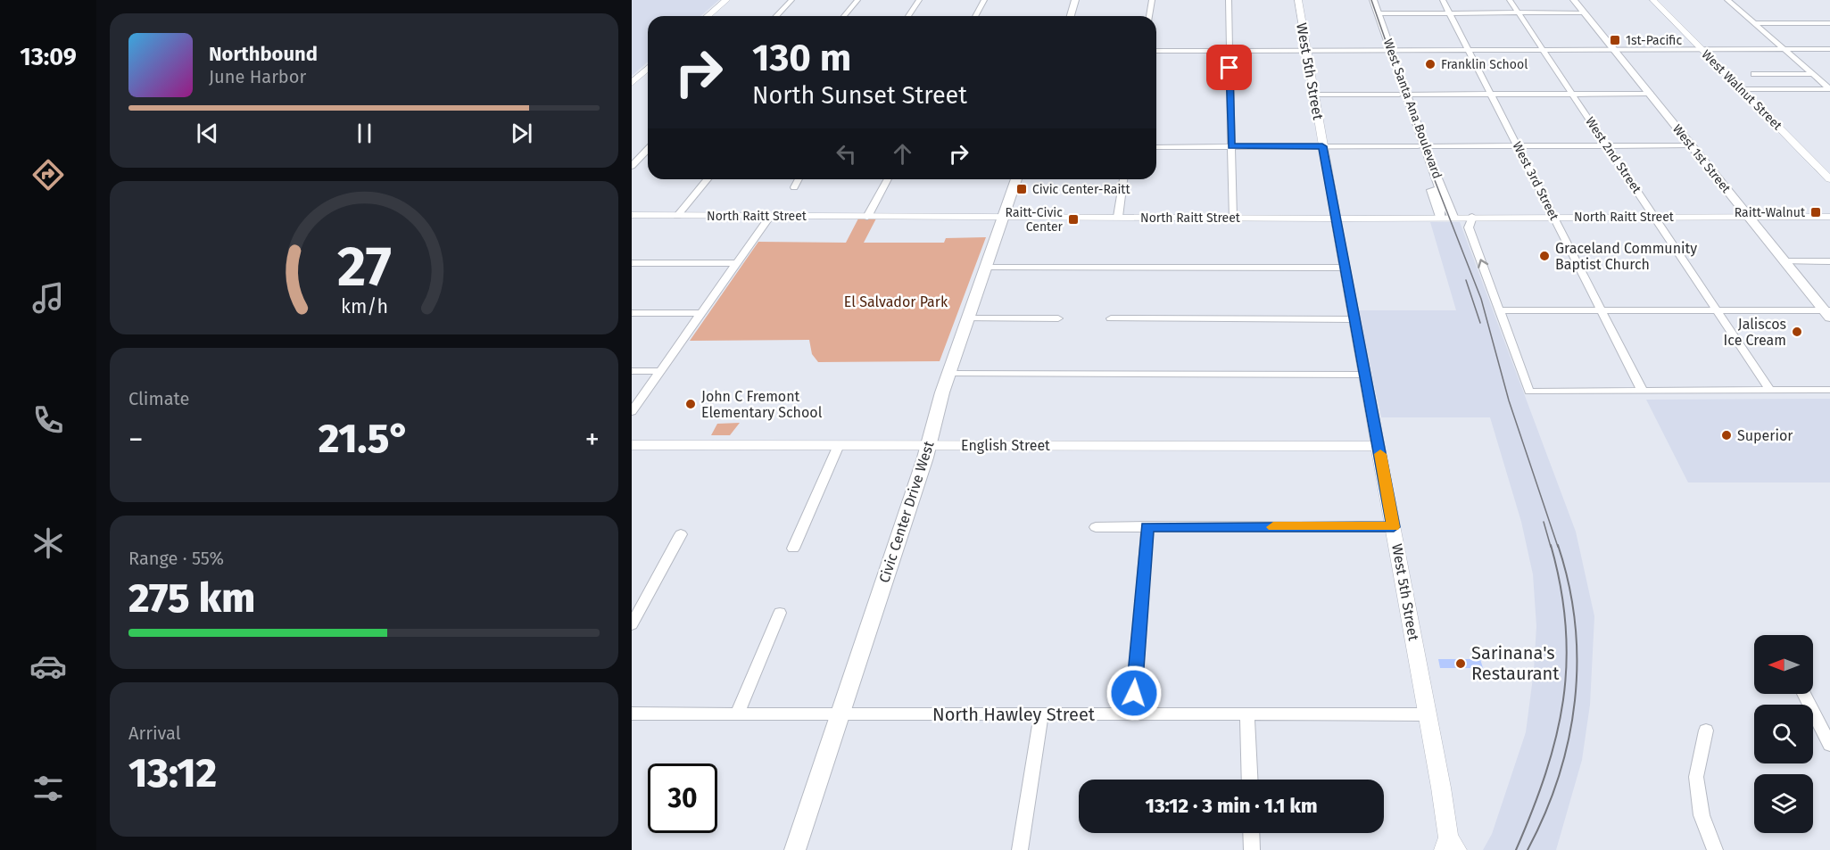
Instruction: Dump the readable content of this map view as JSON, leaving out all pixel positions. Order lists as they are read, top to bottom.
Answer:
{
  "streets": {
    "main road": ["West Santa Ana Boulevard", "West 1st Street", "Civic Center Drive West"],
    "street": [
      "West 5th Street",
      "West Walnut Street",
      "West 2nd Street",
      "West 3rd Street",
      "North Raitt Street",
      "English Street",
      "North Hawley Street"
    ]
  },
  "crossings": [
    ["West 5th Street", "North Raitt Street"],
    ["West 5th Street", "English Street"],
    ["West 5th Street", "North Hawley Street"],
    ["West Santa Ana Boulevard", "North Raitt Street"],
    ["West 2nd Street", "North Raitt Street"],
    ["West 1st Street", "North Raitt Street"],
    ["West 3rd Street", "North Raitt Street"],
    ["North Raitt Street", "Civic Center Drive West"],
    ["English Street", "Civic Center Drive West"],
    ["Civic Center Drive West", "North Hawley Street"]
  ],
  "parks": ["El Salvador Park"],
  "places": {
    "transit": [
      "1st-Pacific",
      "Civic Center-Raitt",
      "Raitt-Walnut",
      "Raitt-Civic Center"
    ],
    "other": [
      "Franklin School",
      "Graceland Community Baptist Church",
      "Jaliscos Ice Cream",
      "John C Fremont Elementary School",
      "Superior",
      "Sarinana's Restaurant"
    ]
  },
  "north": "left",
  "page": {
    "tabs": "13:09",
    "turn": ["130 m", "North Sunset Street"],
    "song": ["Northbound", "June Harbor"],
    "tile": [
      "Climate",
      ["Range · 55%", "275 km"],
      ["Arrival", "13:12"]
    ],
    "heat": ["−", "21.5°", "+"],
    "limit": "30",
    "trip": "13:12 · 3 min · 1.1 km",
    "gauge": ["27", "km/h"]
  }
}
